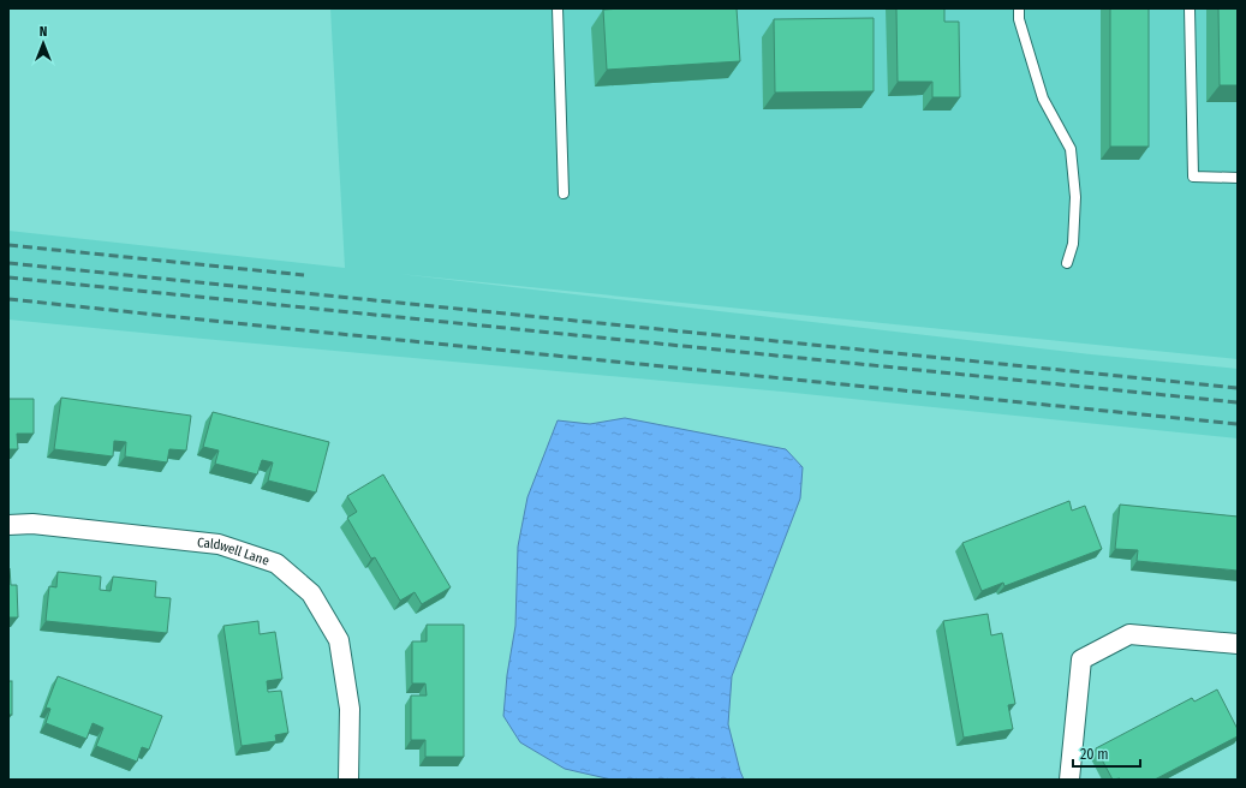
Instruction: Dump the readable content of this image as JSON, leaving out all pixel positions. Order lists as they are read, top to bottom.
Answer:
{
  "streets": {
    "street": ["Caldwell Lane"]
  },
  "scale_bar": "20 m",
  "north": "top"
}
